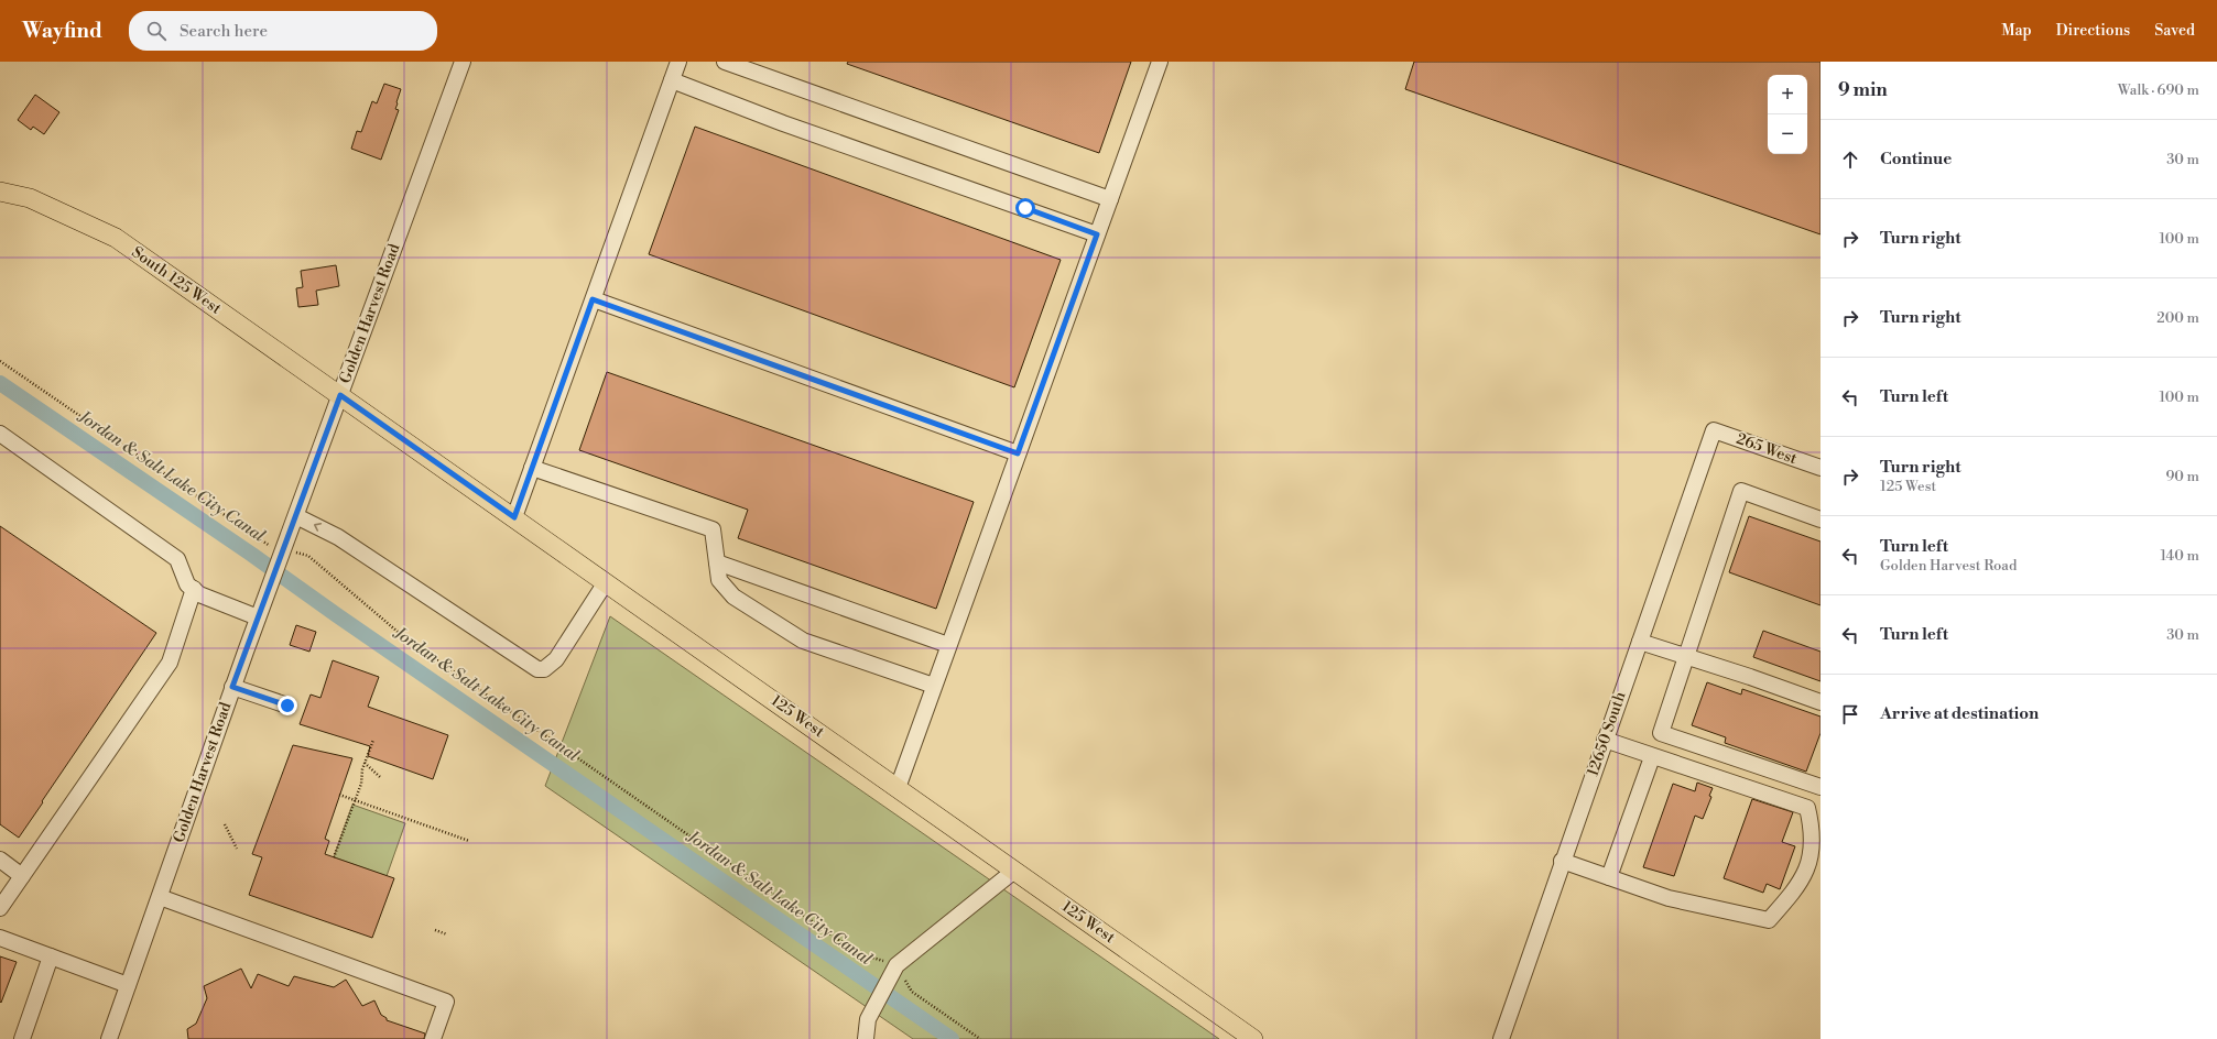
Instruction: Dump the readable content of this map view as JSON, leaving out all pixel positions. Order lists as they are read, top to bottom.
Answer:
{
  "streets": {
    "main road": ["South 125 West", "125 West"],
    "street": ["Golden Harvest Road", "265 West", "12650 South"]
  },
  "crossings": [
    ["South 125 West", "Golden Harvest Road"],
    ["South 125 West", "125 West"],
    ["Golden Harvest Road", "125 West"],
    ["265 West", "12650 South"]
  ],
  "water": ["Jordan & Salt Lake City Canal"],
  "page": {
    "header": "Wayfind",
    "search": "Search here",
    "nav": ["Map", "Directions", "Saved"],
    "heading": ["9 min", "Walk · 690 m"],
    "map_buttons": ["+", "−"],
    "list": [
      ["Continue", "30 m"],
      ["Turn right", "100 m"],
      ["Turn right", "200 m"],
      ["Turn left", "100 m"],
      ["Turn right", "125 West", "90 m"],
      ["Turn left", "Golden Harvest Road", "140 m"],
      ["Turn left", "30 m"],
      "Arrive at destination"
    ]
  }
}
